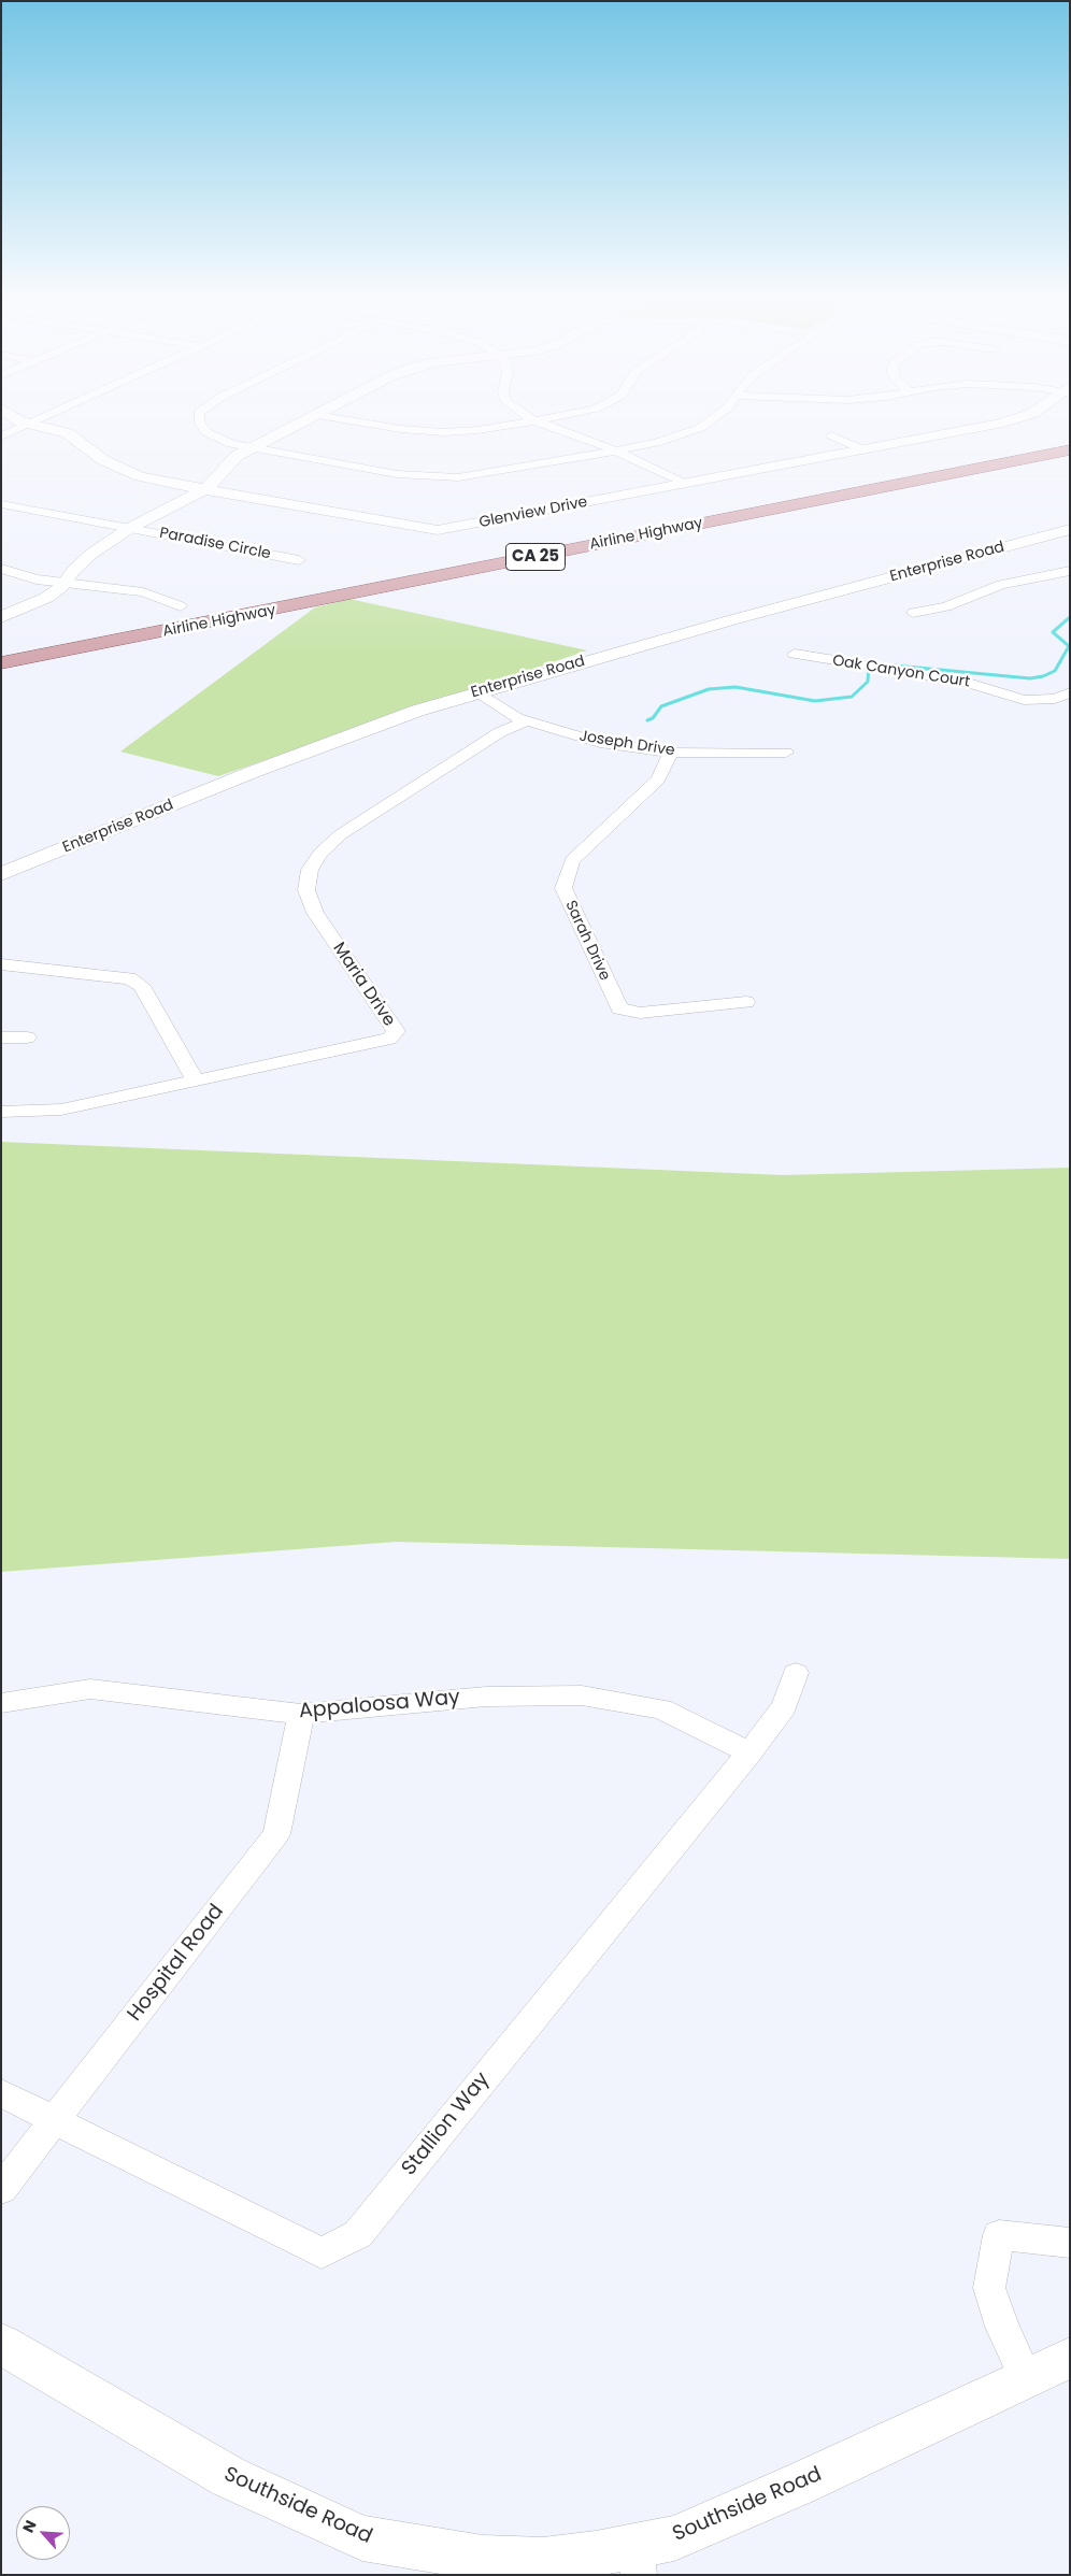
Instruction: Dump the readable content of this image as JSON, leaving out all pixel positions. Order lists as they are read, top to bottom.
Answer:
{
  "streets": {
    "main road": ["Airline Highway", "CA 25"],
    "street": [
      "Glenview Drive",
      "Paradise Circle",
      "Enterprise Road",
      "Oak Canyon Court",
      "Joseph Drive",
      "Sarah Drive",
      "Maria Drive",
      "Appaloosa Way",
      "Hospital Road",
      "Stallion Way",
      "Southside Road"
    ]
  },
  "crossings": [
    ["Enterprise Road", "Joseph Drive"],
    ["Joseph Drive", "Sarah Drive"],
    ["Joseph Drive", "Maria Drive"],
    ["Appaloosa Way", "Hospital Road"],
    ["Appaloosa Way", "Stallion Way"],
    ["Hospital Road", "Stallion Way"]
  ],
  "north": "top left"
}
